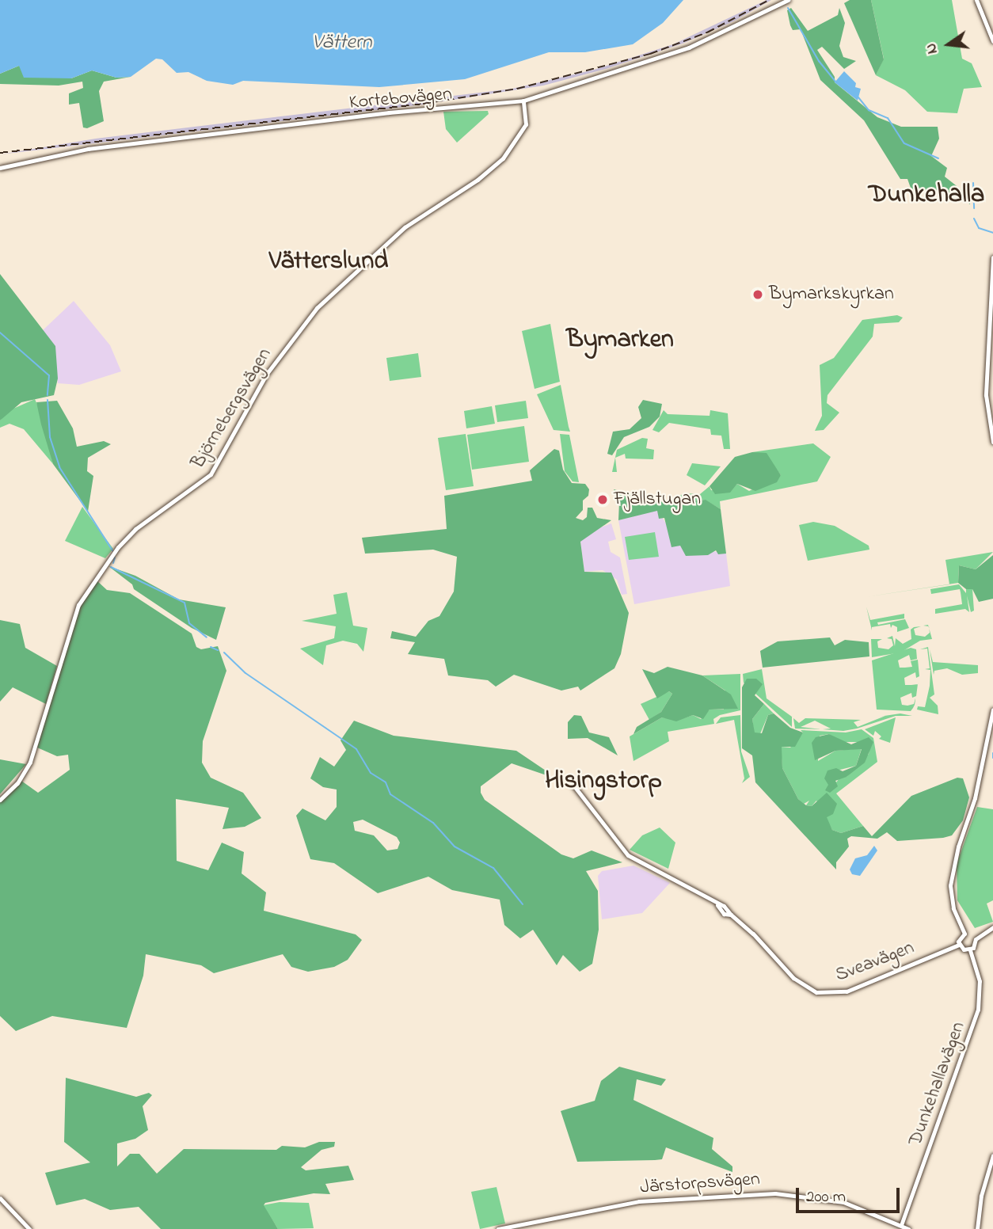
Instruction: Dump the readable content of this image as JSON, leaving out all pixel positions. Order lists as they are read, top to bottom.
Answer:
{
  "streets": {
    "street": [
      "Kortebovägen",
      "Björnebergsvägen",
      "Sveavägen",
      "Dunkehallavägen",
      "Järstorpsvägen"
    ]
  },
  "crossings": [
    ["Kortebovägen", "Björnebergsvägen"],
    ["Dunkehallavägen", "Järstorpsvägen"]
  ],
  "districts": [
    "Dunkehalla",
    "Vätterslund",
    "Bymarken",
    "Hisingstorp"
  ],
  "water": ["Vättern"],
  "places": ["Bymarkskyrkan", "Fjällstugan"],
  "scale_bar": "200 m",
  "north": "left"
}
